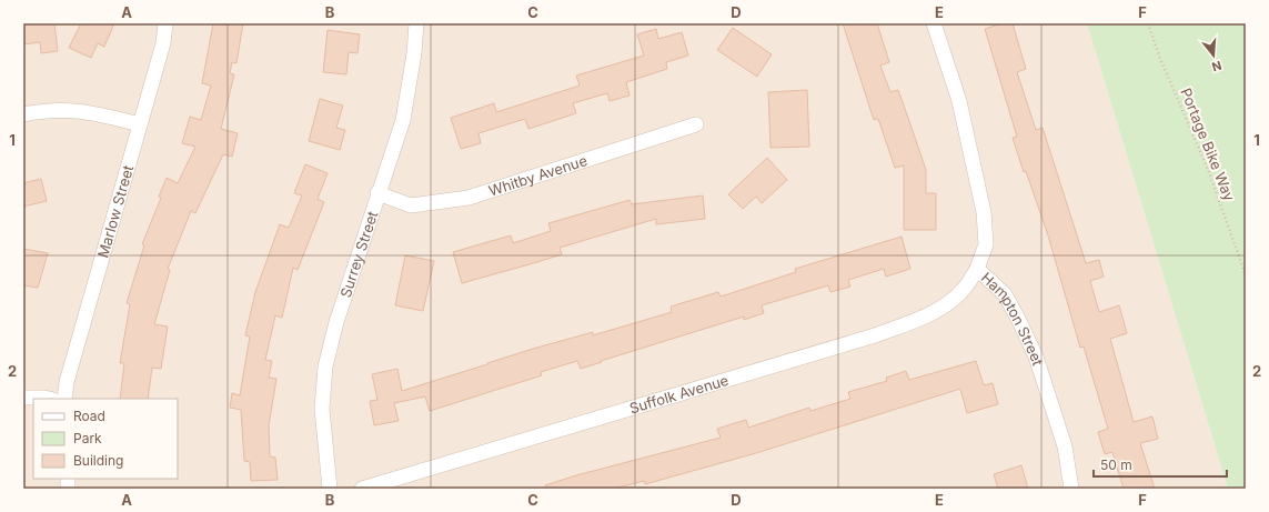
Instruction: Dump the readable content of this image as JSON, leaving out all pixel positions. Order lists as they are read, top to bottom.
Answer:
{
  "streets": {
    "street": [
      "Whitby Avenue",
      "Marlow Street",
      "Surrey Street",
      "Hampton Street",
      "Suffolk Avenue"
    ],
    "path": ["Portage Bike Way"]
  },
  "crossings": [
    ["Whitby Avenue", "Surrey Street"],
    ["Hampton Street", "Suffolk Avenue"]
  ],
  "legend": ["Road", "Park", "Building"],
  "scale_bar": "50 m",
  "north": "bottom",
  "grid": {
    "columns": [
      "A",
      "B",
      "C",
      "D",
      "E",
      "F"
    ],
    "rows": ["1", "2"]
  }
}
